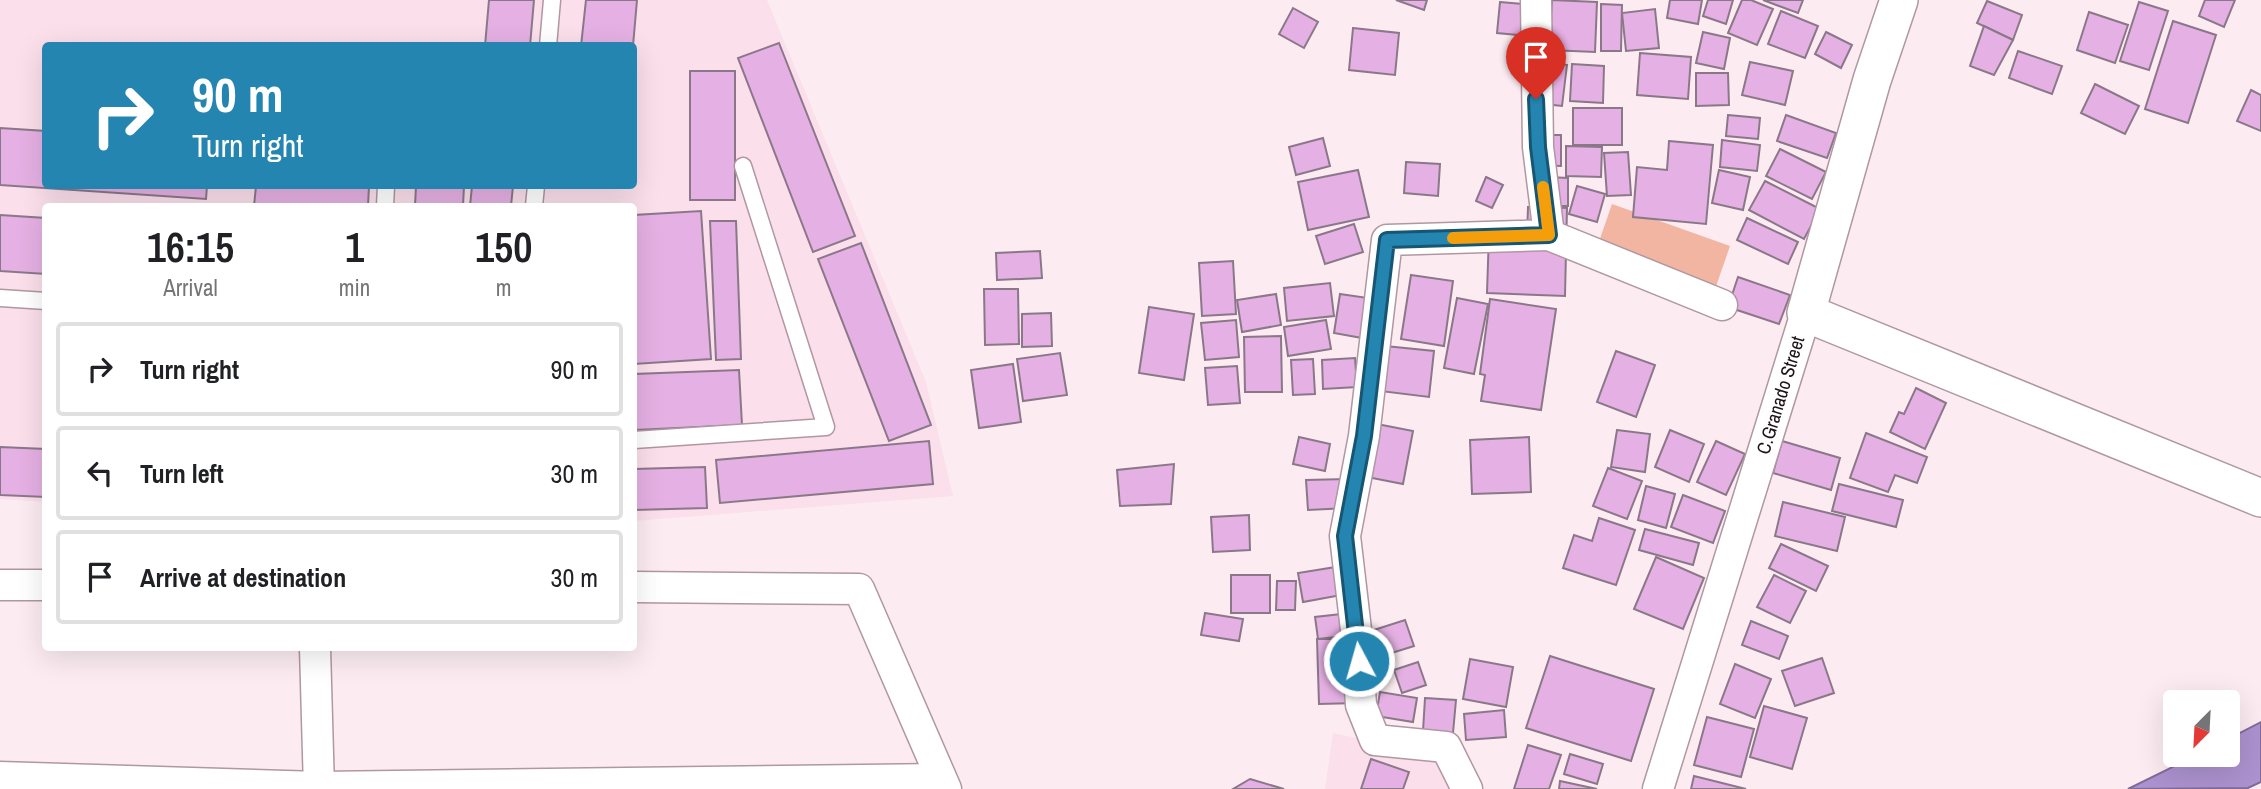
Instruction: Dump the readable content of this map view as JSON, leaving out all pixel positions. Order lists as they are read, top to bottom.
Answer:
{
  "streets": {
    "street": ["C.Granado Street"]
  },
  "north": "bottom left",
  "page": {
    "turn": ["90 m", "Turn right"],
    "eta": [
      "16:15",
      "Arrival",
      "1",
      "min",
      "150",
      "m"
    ],
    "list": [
      {
        "name": "Turn right",
        "value": "90 m"
      },
      {
        "name": "Turn left",
        "value": "30 m"
      },
      {
        "name": "Arrive at destination",
        "value": "30 m"
      }
    ]
  }
}
